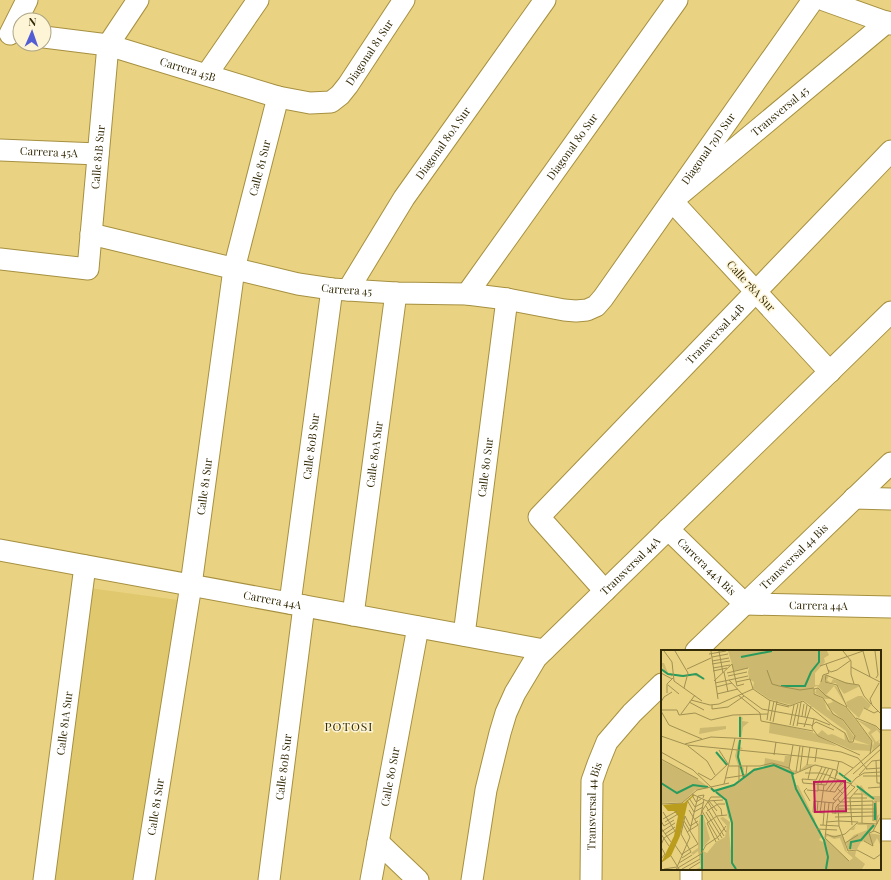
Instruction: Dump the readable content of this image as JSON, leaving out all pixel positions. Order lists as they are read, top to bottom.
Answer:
{
  "streets": {
    "street": [
      "Diagonal 81 Sur",
      "Carrera 45B",
      "Transversal 45",
      "Diagonal 80A Sur",
      "Diagonal 80 Sur",
      "Diagonal 79D Sur",
      "Carrera 45A",
      "Calle 81B Sur",
      "Calle 81 Sur",
      "Calle 78A Sur",
      "Carrera 45",
      "Transversal 44B",
      "Calle 80B Sur",
      "Calle 80A Sur",
      "Calle 80 Sur",
      "Transversal 44 Bis",
      "Transversal 44A",
      "Carrera 44A Bis",
      "Carrera 44A",
      "Calle 81A Sur"
    ]
  },
  "crossings": [
    ["Diagonal 81 Sur", "Carrera 45B"],
    ["Carrera 45B", "Calle 81B Sur"],
    ["Carrera 45B", "Calle 81 Sur"],
    ["Transversal 45", "Diagonal 79D Sur"],
    ["Transversal 45", "Calle 78A Sur"],
    ["Diagonal 80A Sur", "Carrera 45"],
    ["Diagonal 80A Sur", "Calle 80B Sur"],
    ["Diagonal 80 Sur", "Carrera 45"],
    ["Diagonal 79D Sur", "Calle 78A Sur"],
    ["Diagonal 79D Sur", "Carrera 45"],
    ["Carrera 45A", "Calle 81B Sur"],
    ["Calle 81B Sur", "Carrera 45"],
    ["Calle 81 Sur", "Carrera 45"],
    ["Calle 81 Sur", "Carrera 44A"],
    ["Calle 78A Sur", "Transversal 44B"],
    ["Calle 78A Sur", "Transversal 44A"],
    ["Carrera 45", "Calle 80B Sur"],
    ["Carrera 45", "Calle 80A Sur"],
    ["Carrera 45", "Calle 80 Sur"],
    ["Transversal 44B", "Transversal 44A"],
    ["Calle 80B Sur", "Carrera 44A"],
    ["Calle 80A Sur", "Carrera 44A"],
    ["Calle 80 Sur", "Carrera 44A"],
    ["Transversal 44 Bis", "Carrera 44A Bis"],
    ["Transversal 44 Bis", "Carrera 44A"],
    ["Transversal 44A", "Carrera 44A Bis"],
    ["Transversal 44A", "Carrera 44A"],
    ["Carrera 44A Bis", "Carrera 44A"],
    ["Carrera 44A", "Calle 81A Sur"]
  ],
  "districts": ["POTOSI"],
  "north": "top"
}
